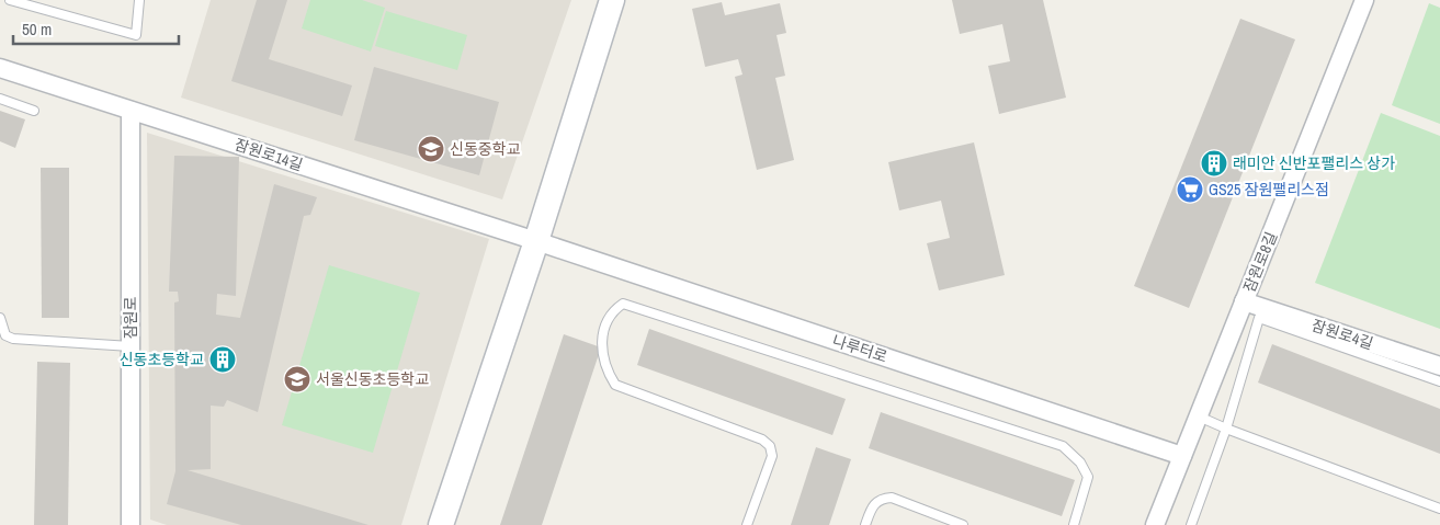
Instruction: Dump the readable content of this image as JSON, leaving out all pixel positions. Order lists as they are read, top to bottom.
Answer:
{
  "streets": {
    "street": [
      "잠원로14길",
      "잠원로8길",
      "잠원로",
      "잠원로4길",
      "나루터로"
    ]
  },
  "crossings": [
    ["잠원로14길", "잠원로"],
    ["잠원로14길", "나루터로"],
    ["잠원로8길", "잠원로4길"],
    ["잠원로8길", "나루터로"]
  ],
  "places": {
    "school or university": ["신동중학교", "서울신동초등학교"],
    "building": ["래미안 신반포팰리스 상가", "신동초등학교"],
    "supermarket": ["GS25 잠원팰리스점"]
  },
  "scale_bar": "50 m"
}
